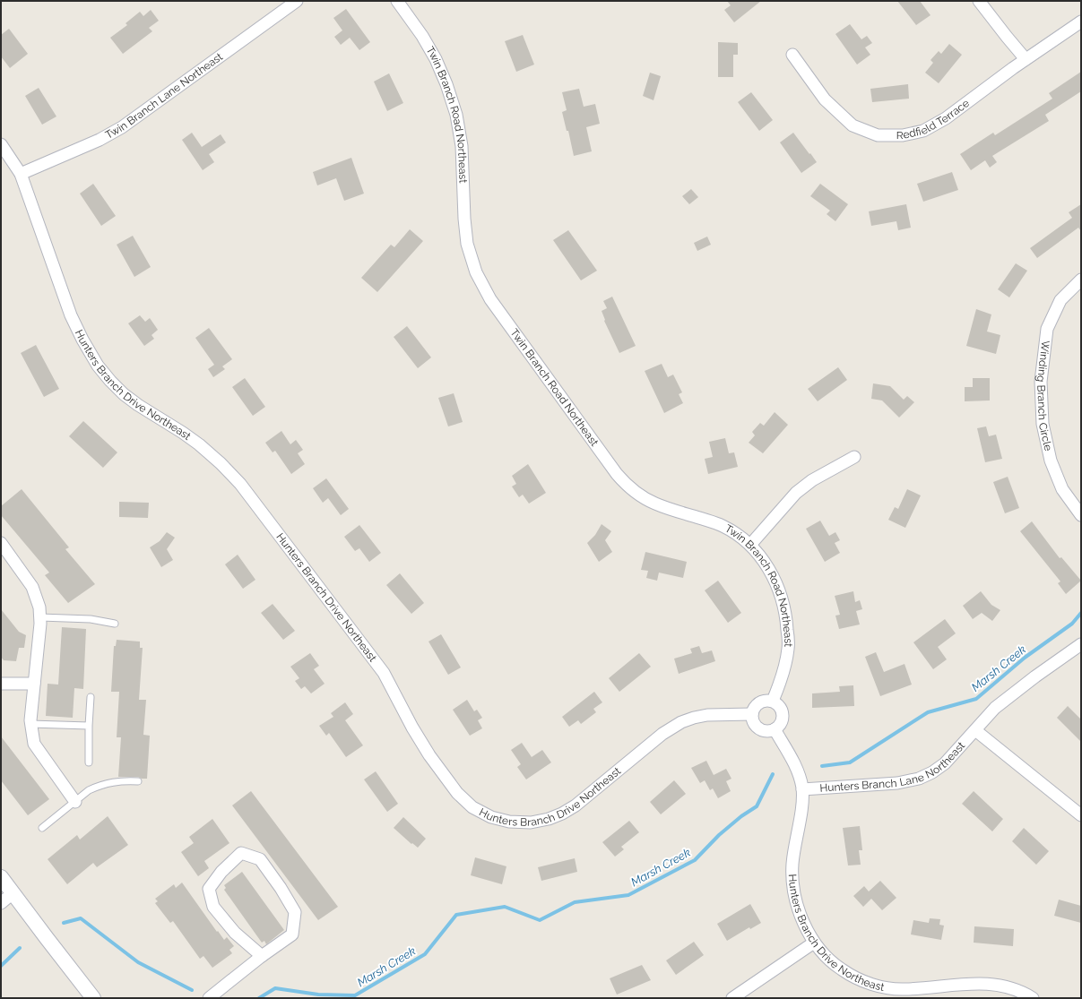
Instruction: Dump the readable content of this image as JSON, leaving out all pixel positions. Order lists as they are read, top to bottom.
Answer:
{
  "streets": {
    "street": [
      "Twin Branch Lane Northeast",
      "Twin Branch Road Northeast",
      "Redfield Terrace",
      "Hunters Branch Drive Northeast",
      "Winding Branch Circle",
      "Hunters Branch Lane Northeast"
    ]
  },
  "crossings": [
    ["Twin Branch Lane Northeast", "Hunters Branch Drive Northeast"],
    ["Twin Branch Road Northeast", "Hunters Branch Drive Northeast"],
    ["Hunters Branch Drive Northeast", "Hunters Branch Lane Northeast"]
  ],
  "water": ["Marsh Creek"]
}
